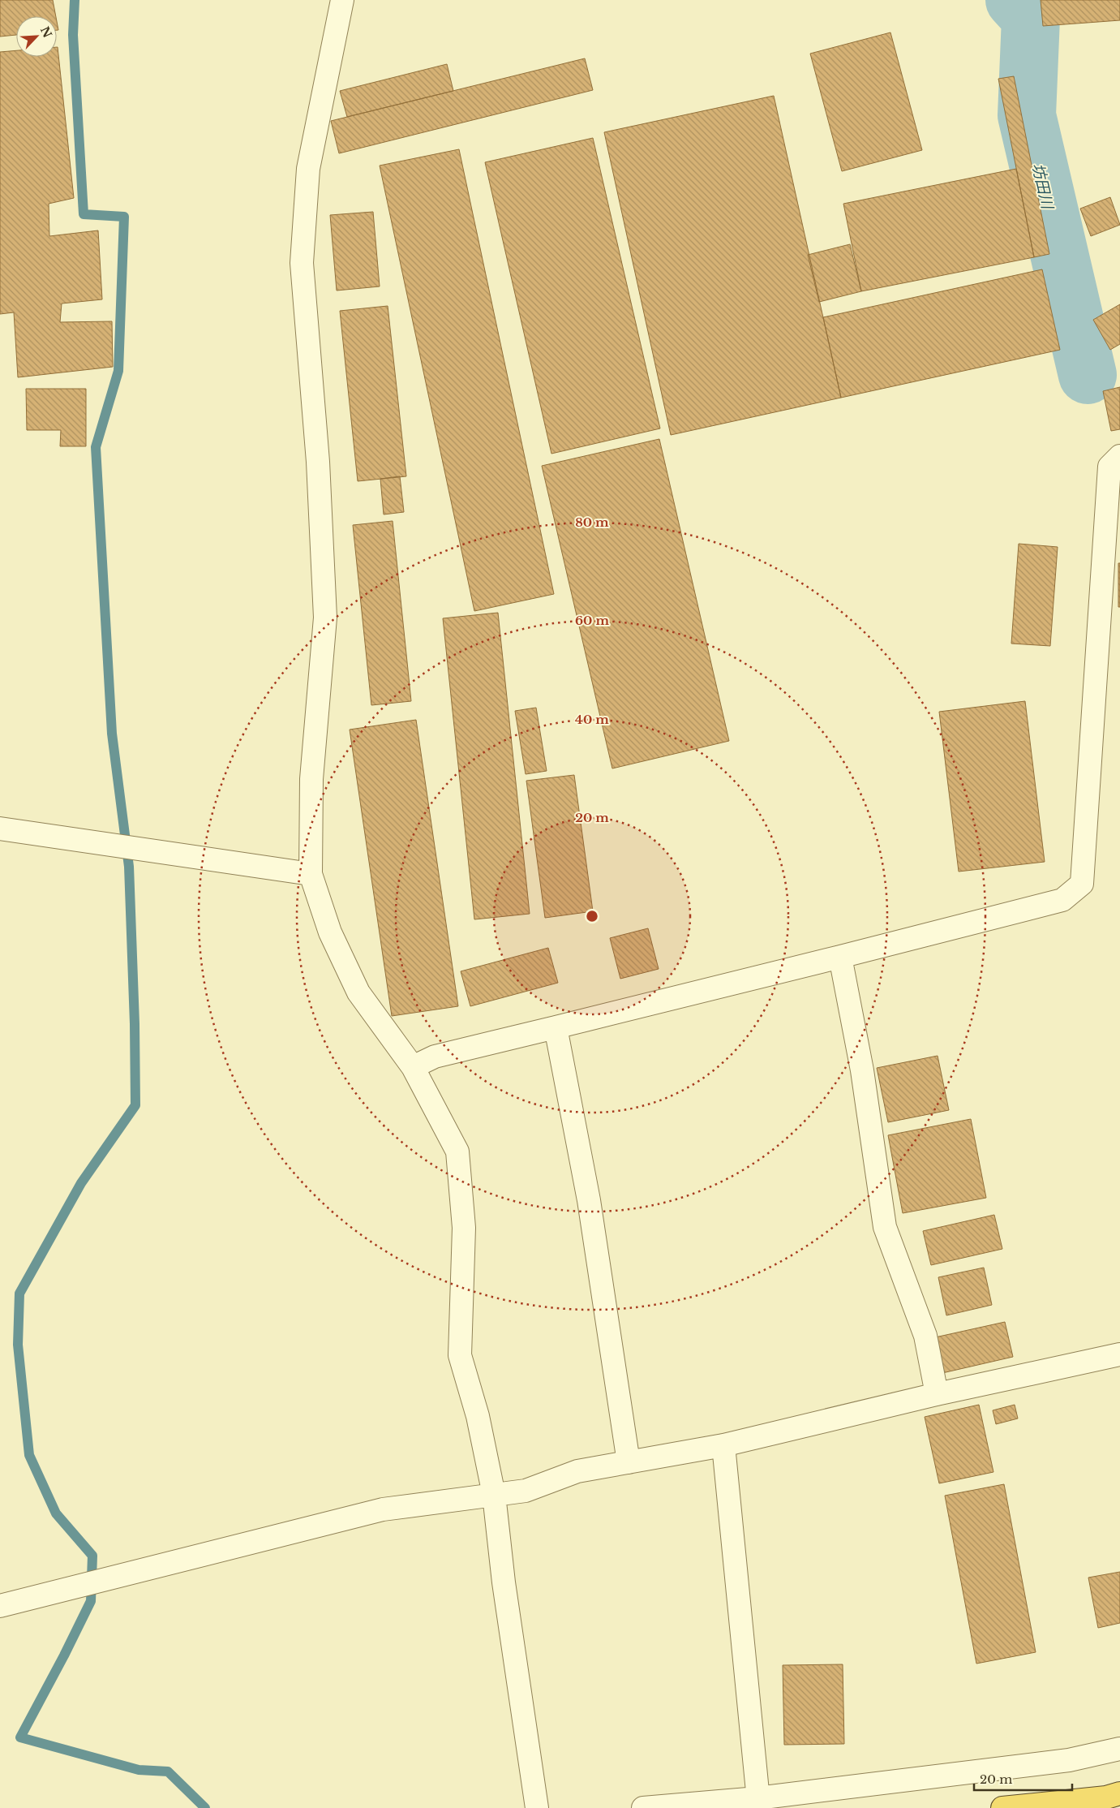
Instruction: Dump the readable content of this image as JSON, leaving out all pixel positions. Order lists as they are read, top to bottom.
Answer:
{
  "water": ["坊田川"],
  "scale_bar": "20 m",
  "north": "top right",
  "rings": [
    "80 m",
    "60 m",
    "40 m",
    "20 m"
  ]
}
